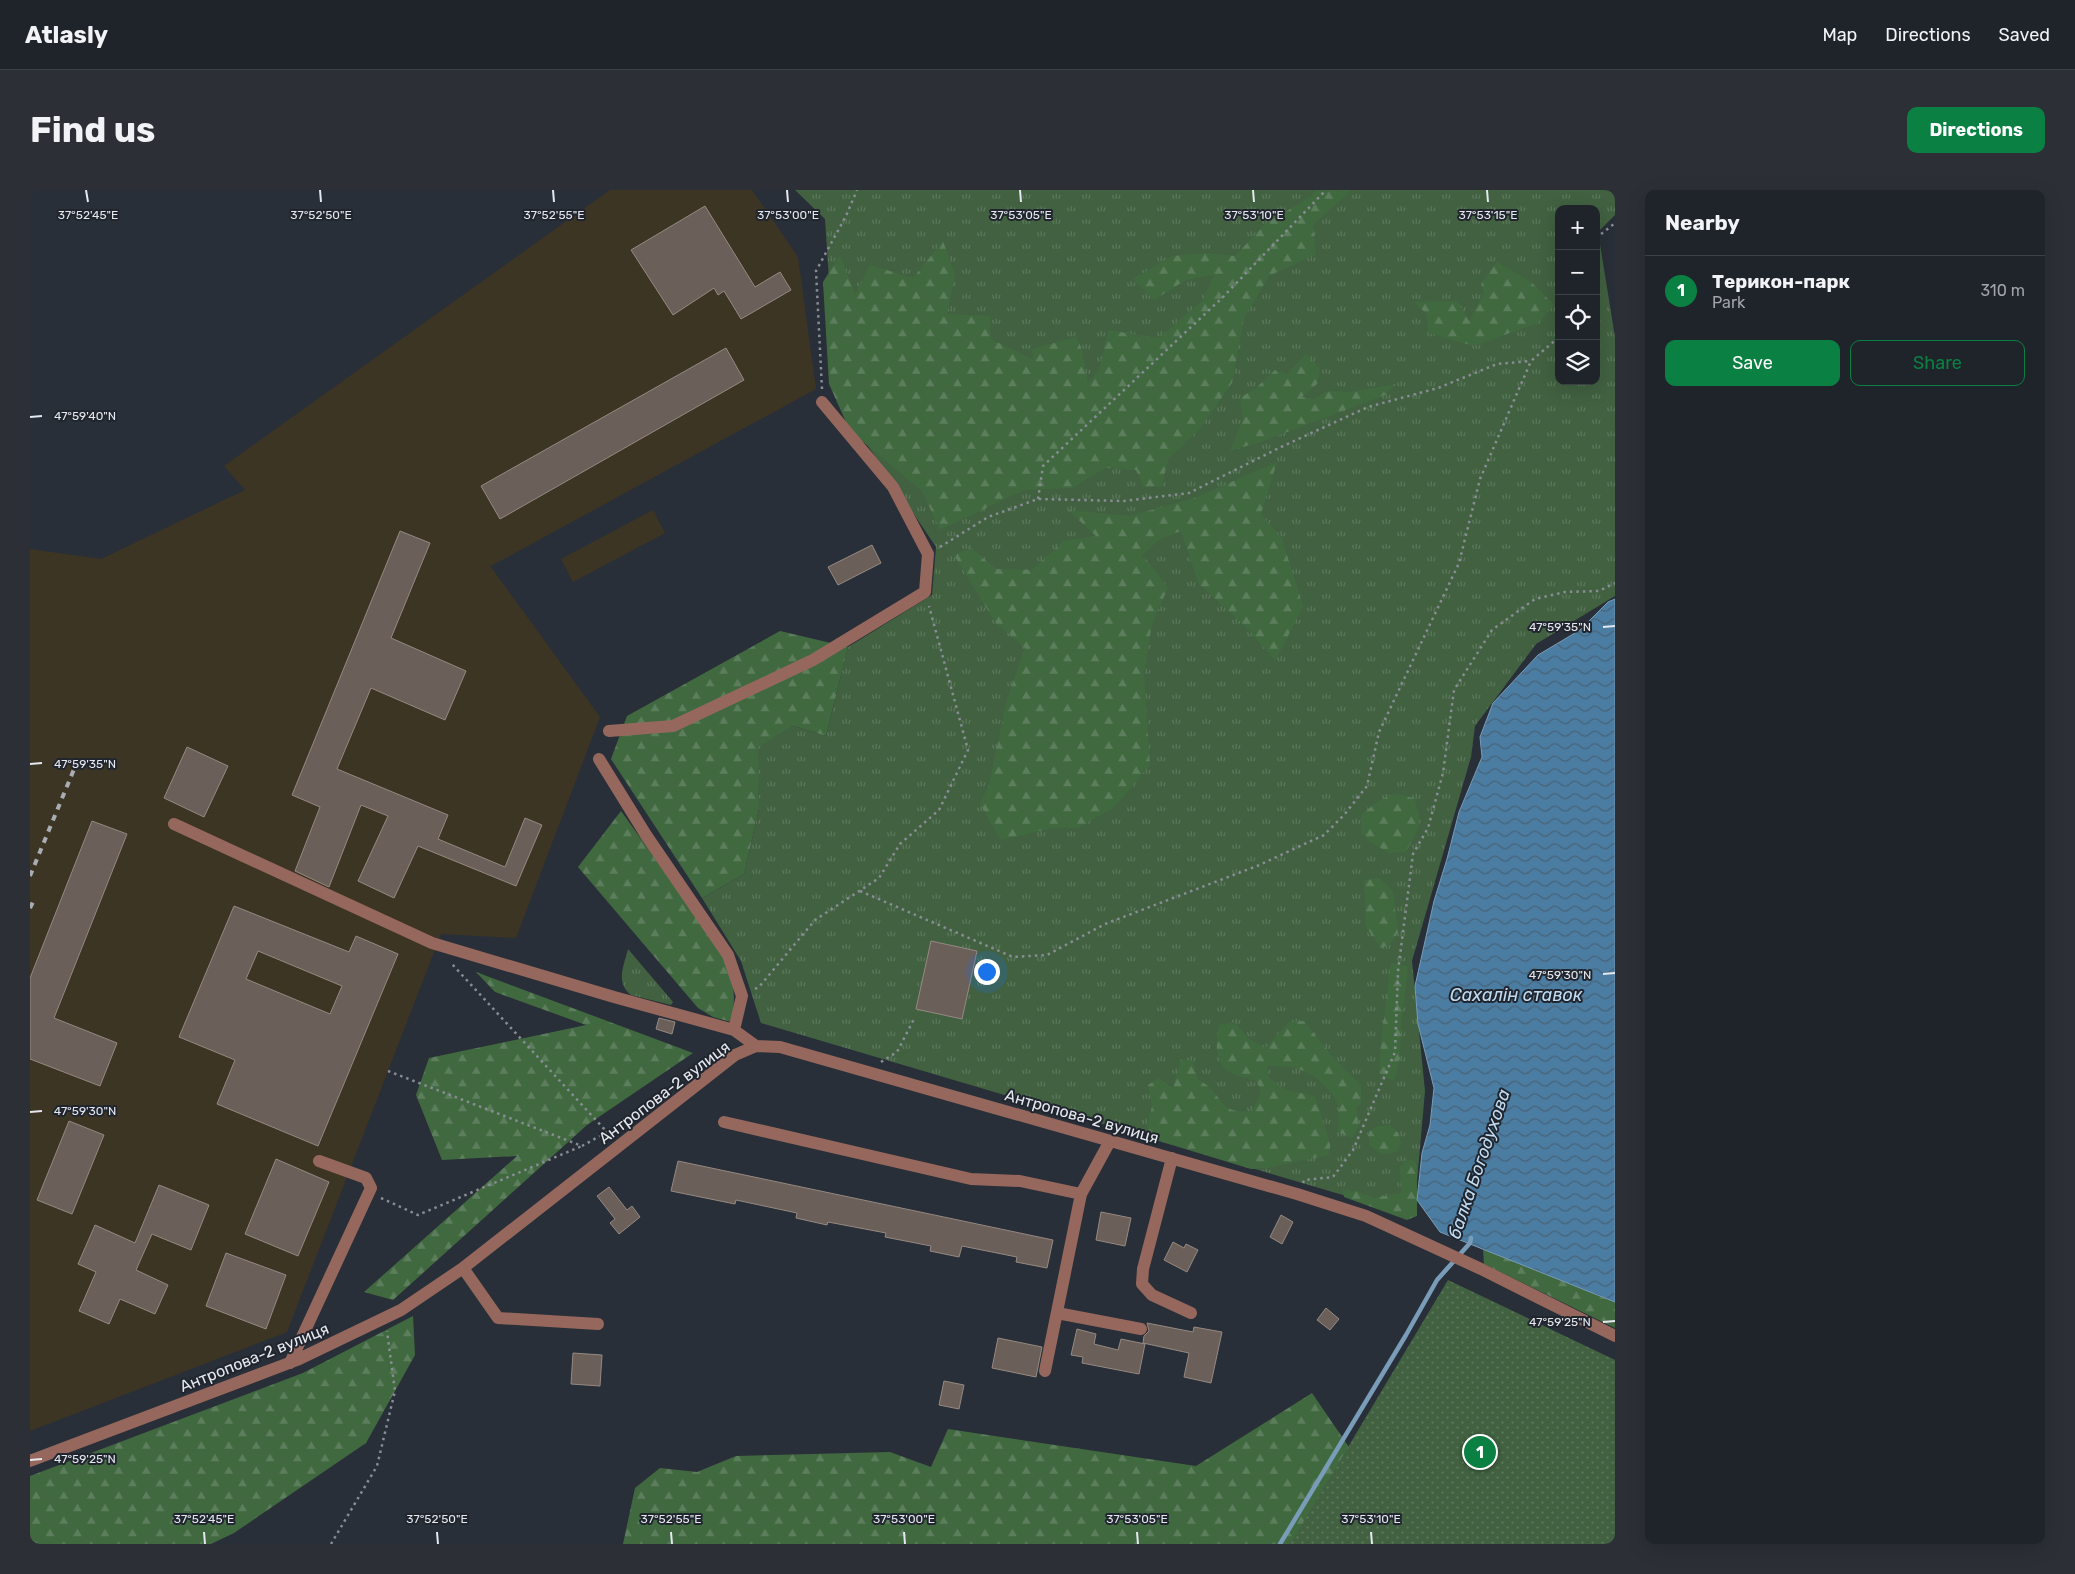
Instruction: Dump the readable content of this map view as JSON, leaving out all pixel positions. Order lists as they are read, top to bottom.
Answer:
{
  "streets": {
    "street": ["Антропова-2 вулиця"]
  },
  "water": ["Сахалін ставок", "балка Богодухова"],
  "page": {
    "header": "Atlasly",
    "nav": ["Map", "Directions", "Saved"],
    "buttons": [
      "Directions",
      ["Save", "Share"]
    ],
    "title": "Find us",
    "heading": "Nearby",
    "map_buttons": ["+", "−"],
    "list": [
      {
        "mark": "1",
        "name": "Терикон-парк",
        "note": "Park",
        "value": "310 m"
      }
    ],
    "pins": "1"
  },
  "coordinates": [
    "37°52'45\"E",
    "37°52'50\"E",
    "37°52'55\"E",
    "37°53'00\"E",
    "37°53'05\"E",
    "37°53'10\"E",
    "37°53'15\"E",
    "47°59'40\"N",
    "47°59'35\"N",
    "47°59'30\"N",
    "47°59'25\"N"
  ]
}
